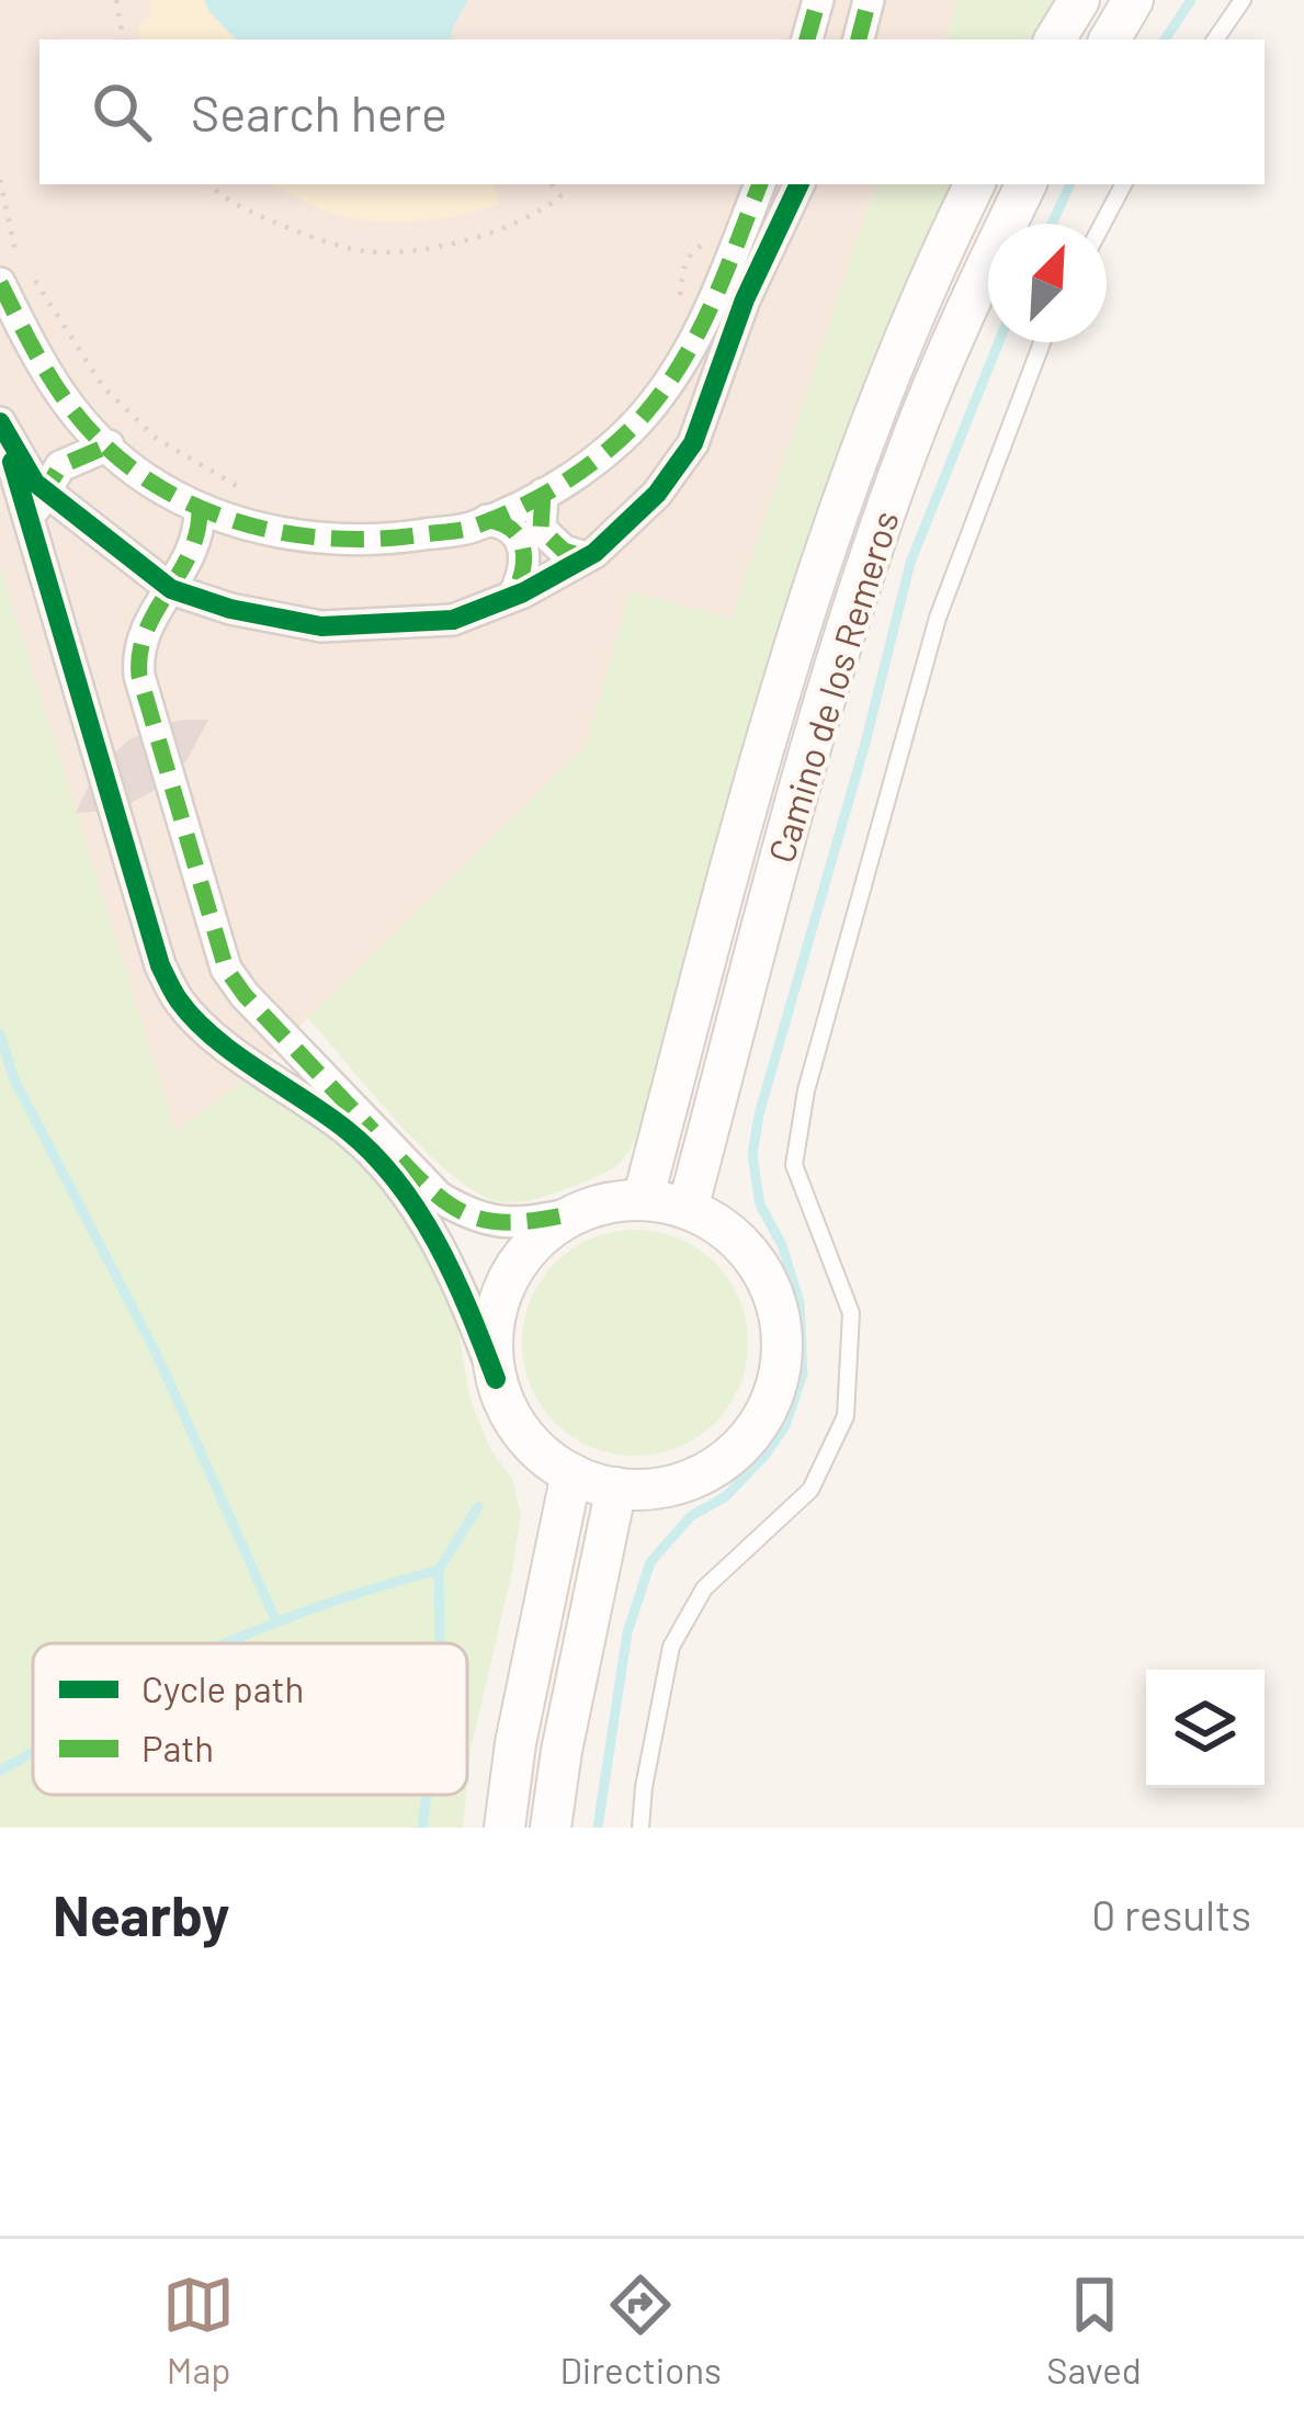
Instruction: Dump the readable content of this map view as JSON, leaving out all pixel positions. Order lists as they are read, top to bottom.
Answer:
{
  "streets": {
    "main road": ["Camino de los Remeros"]
  },
  "legend": ["Cycle path", "Path"],
  "north": "top right",
  "page": {
    "search": "Search here",
    "heading": ["Nearby", "0 results"],
    "nav": ["Map", "Directions", "Saved"]
  }
}
